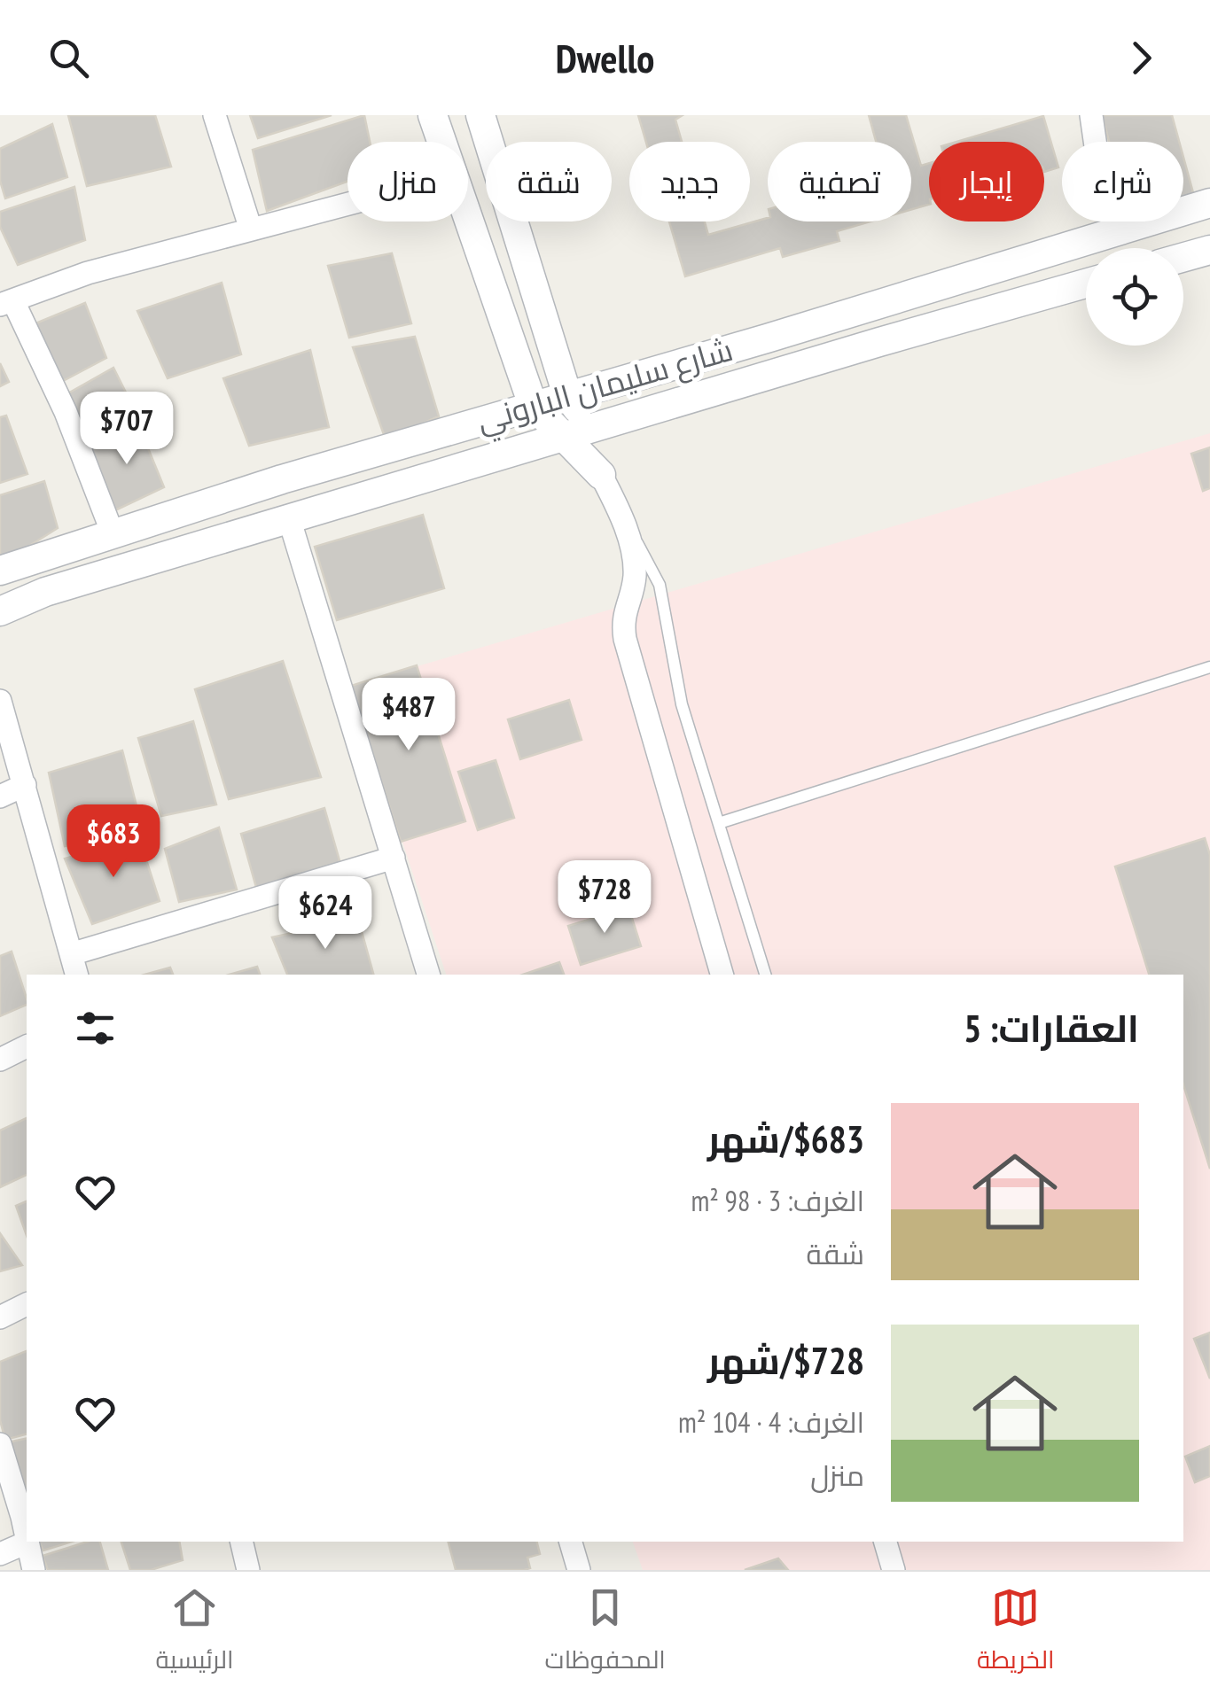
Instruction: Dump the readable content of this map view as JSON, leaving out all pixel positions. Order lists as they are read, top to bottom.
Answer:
{
  "streets": {
    "street": ["شارع سليمان الباروني"]
  },
  "page": {
    "header": "Dwello",
    "chip": [
      "شراء",
      "إيجار",
      "تصفية",
      "جديد",
      "شقة",
      "منزل"
    ],
    "price": [
      "$707",
      "$487",
      "$683",
      "$728",
      "$624"
    ],
    "heading": "العقارات: 5",
    "list": [
      {
        "name": "$683/شهر",
        "note": "الغرف: 3 · 98 m² · شقة"
      },
      {
        "name": "$728/شهر",
        "note": "الغرف: 4 · 104 m² · منزل"
      }
    ],
    "tabs": ["الخريطة", "المحفوظات", "الرئيسية"]
  }
}
